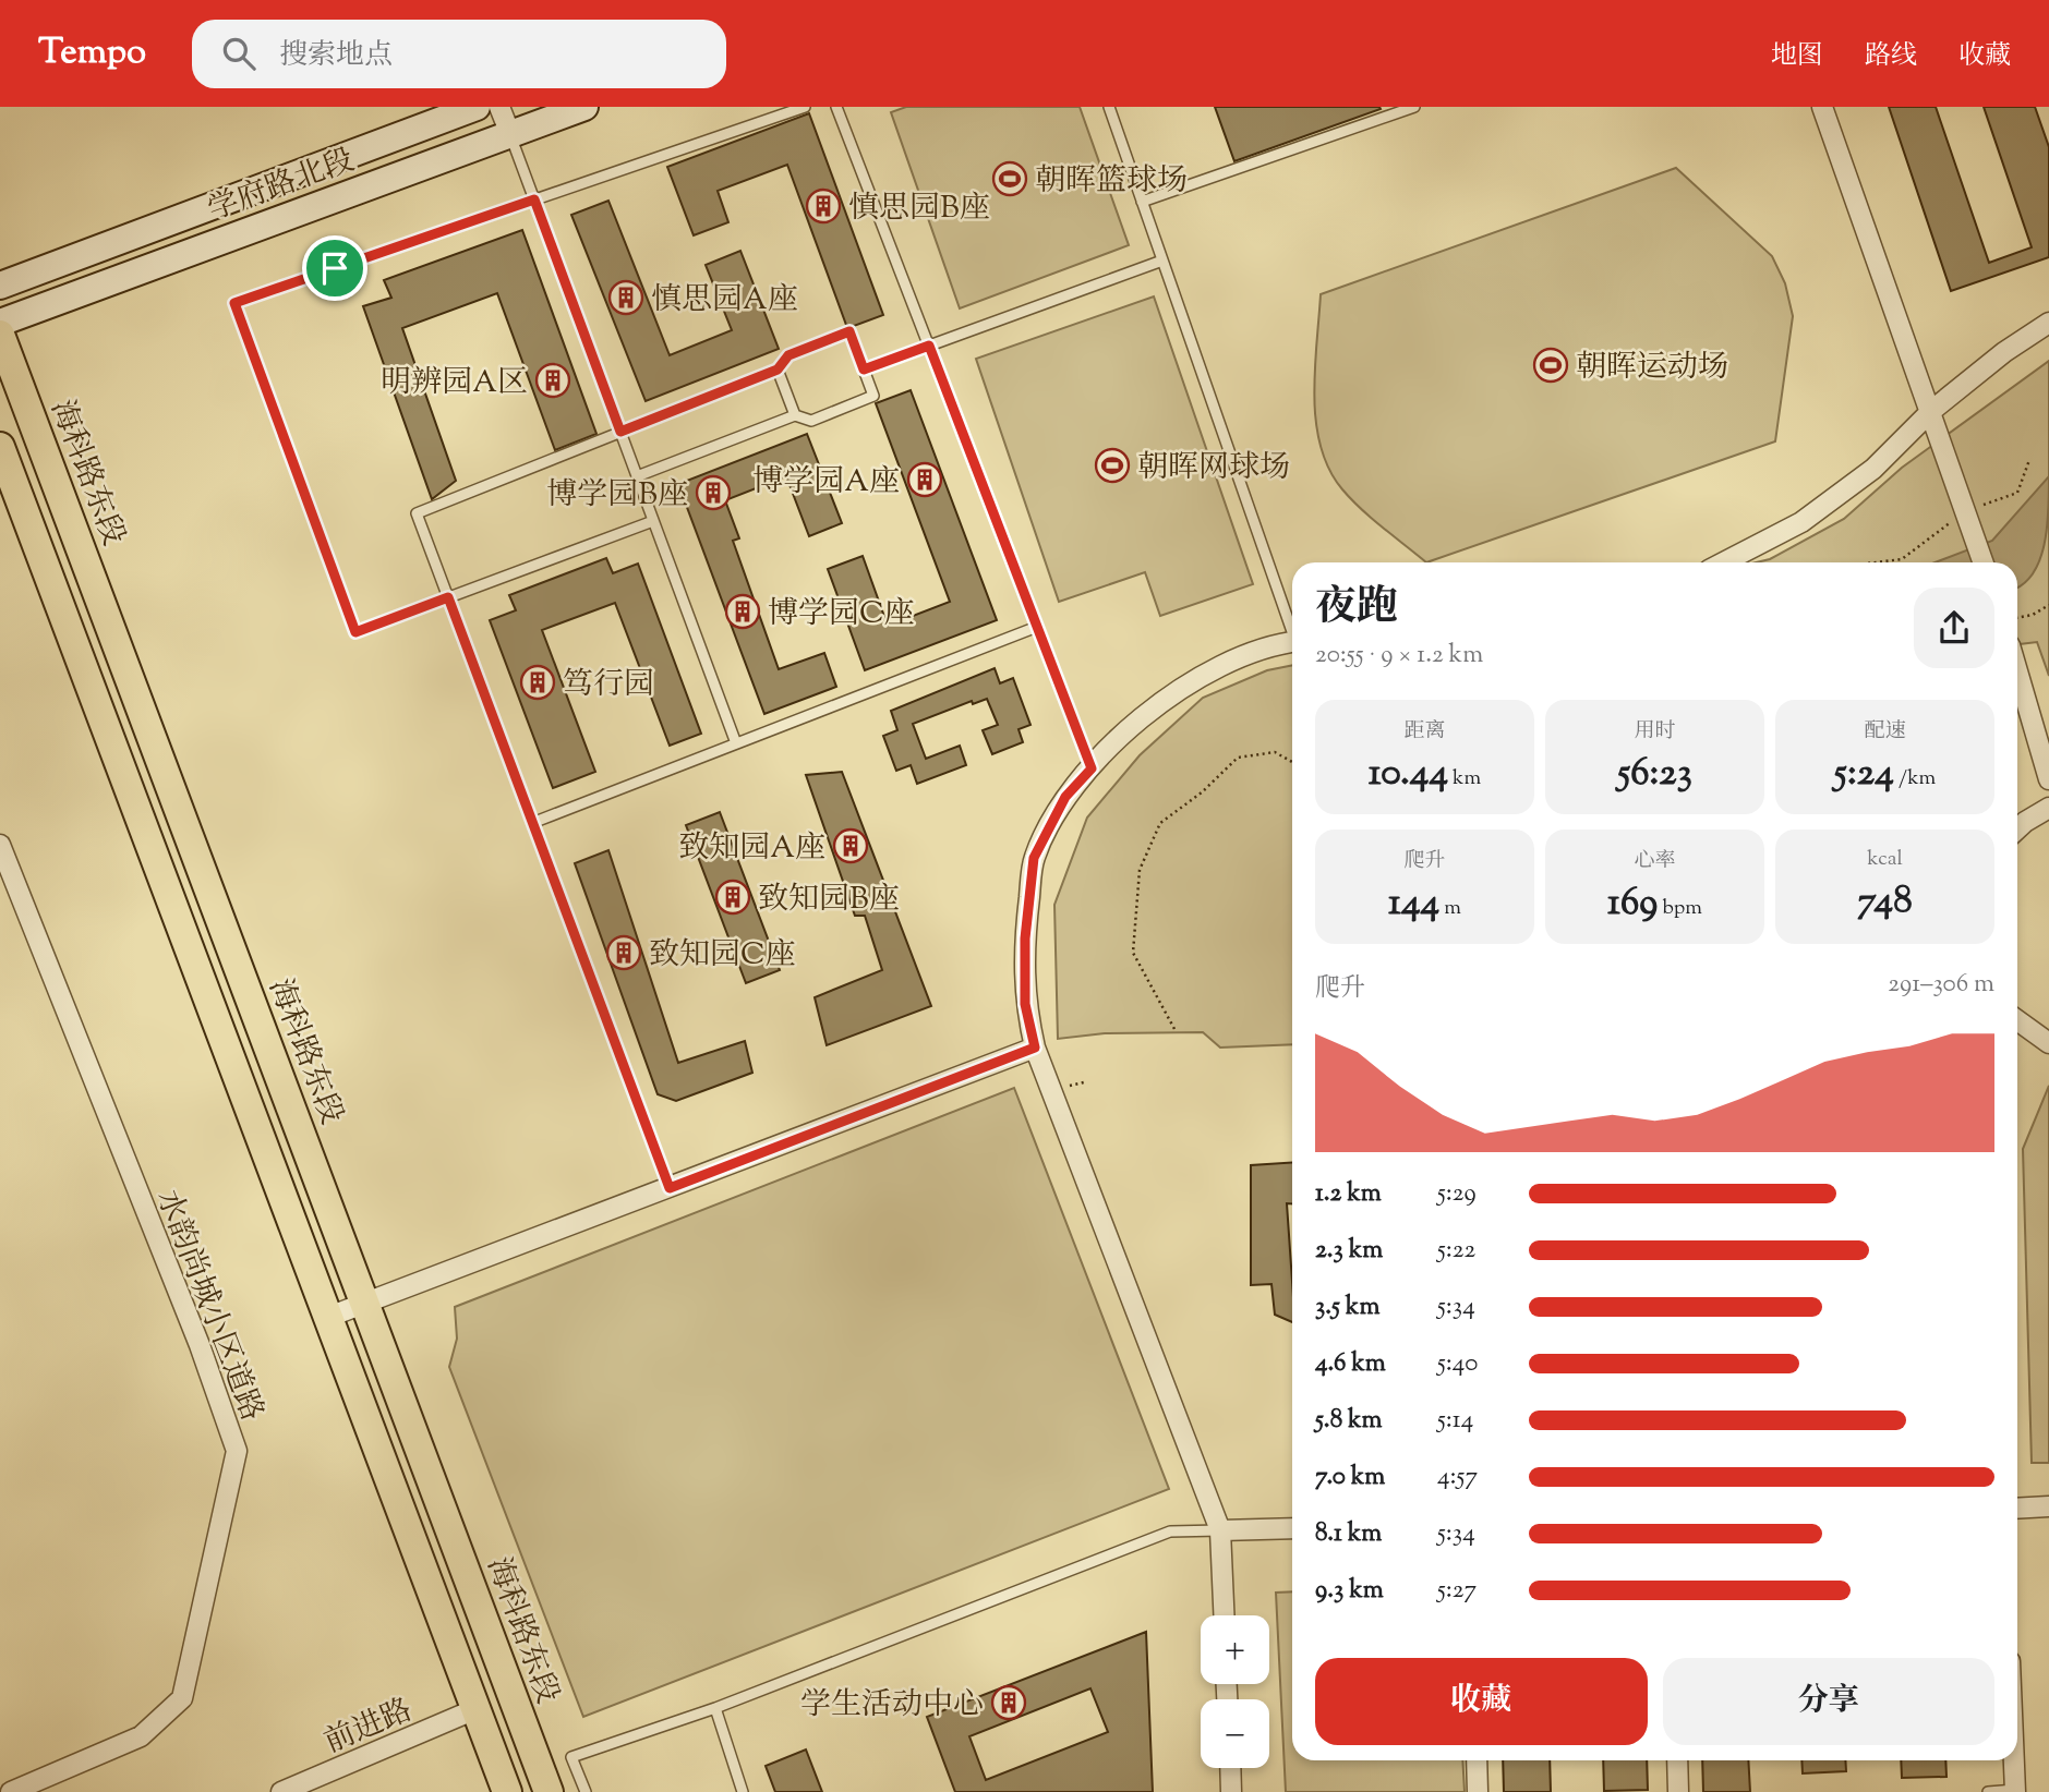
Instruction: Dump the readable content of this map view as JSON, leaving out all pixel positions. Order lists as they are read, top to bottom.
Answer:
{
  "streets": {
    "main road": ["学府路北段", "海科路东段"],
    "street": ["水韵尚城小区道路", "前进路"]
  },
  "places": {
    "sports": ["朝晖篮球场", "朝晖运动场", "朝晖网球场"],
    "building": [
      "慎思园B座",
      "慎思园A座",
      "明辨园A区",
      "博学园A座",
      "博学园B座",
      "博学园C座",
      "笃行园",
      "致知园A座",
      "致知园B座",
      "致知园C座",
      "学生活动中心"
    ]
  },
  "page": {
    "header": "Tempo",
    "search": "搜索地点",
    "nav": ["地图", "路线", "收藏"],
    "heading": ["夜跑", "20:55 · 9 × 1.2 km"],
    "stats": [
      ["距离", "10.44 km"],
      ["用时", "56:23"],
      ["配速", "5:24 /km"],
      ["爬升", "144 m"],
      ["心率", "169 bpm"],
      ["kcal", "748"]
    ],
    "chart": ["爬升", "291–306 m"],
    "list": [
      {
        "name": "1.2 km",
        "note": "5:29"
      },
      {
        "name": "2.3 km",
        "note": "5:22"
      },
      {
        "name": "3.5 km",
        "note": "5:34"
      },
      {
        "name": "4.6 km",
        "note": "5:40"
      },
      {
        "name": "5.8 km",
        "note": "5:14"
      },
      {
        "name": "7.0 km",
        "note": "4:57"
      },
      {
        "name": "8.1 km",
        "note": "5:34"
      },
      {
        "name": "9.3 km",
        "note": "5:27"
      }
    ],
    "map_buttons": ["+", "−"],
    "buttons": ["收藏", "分享"]
  }
}
